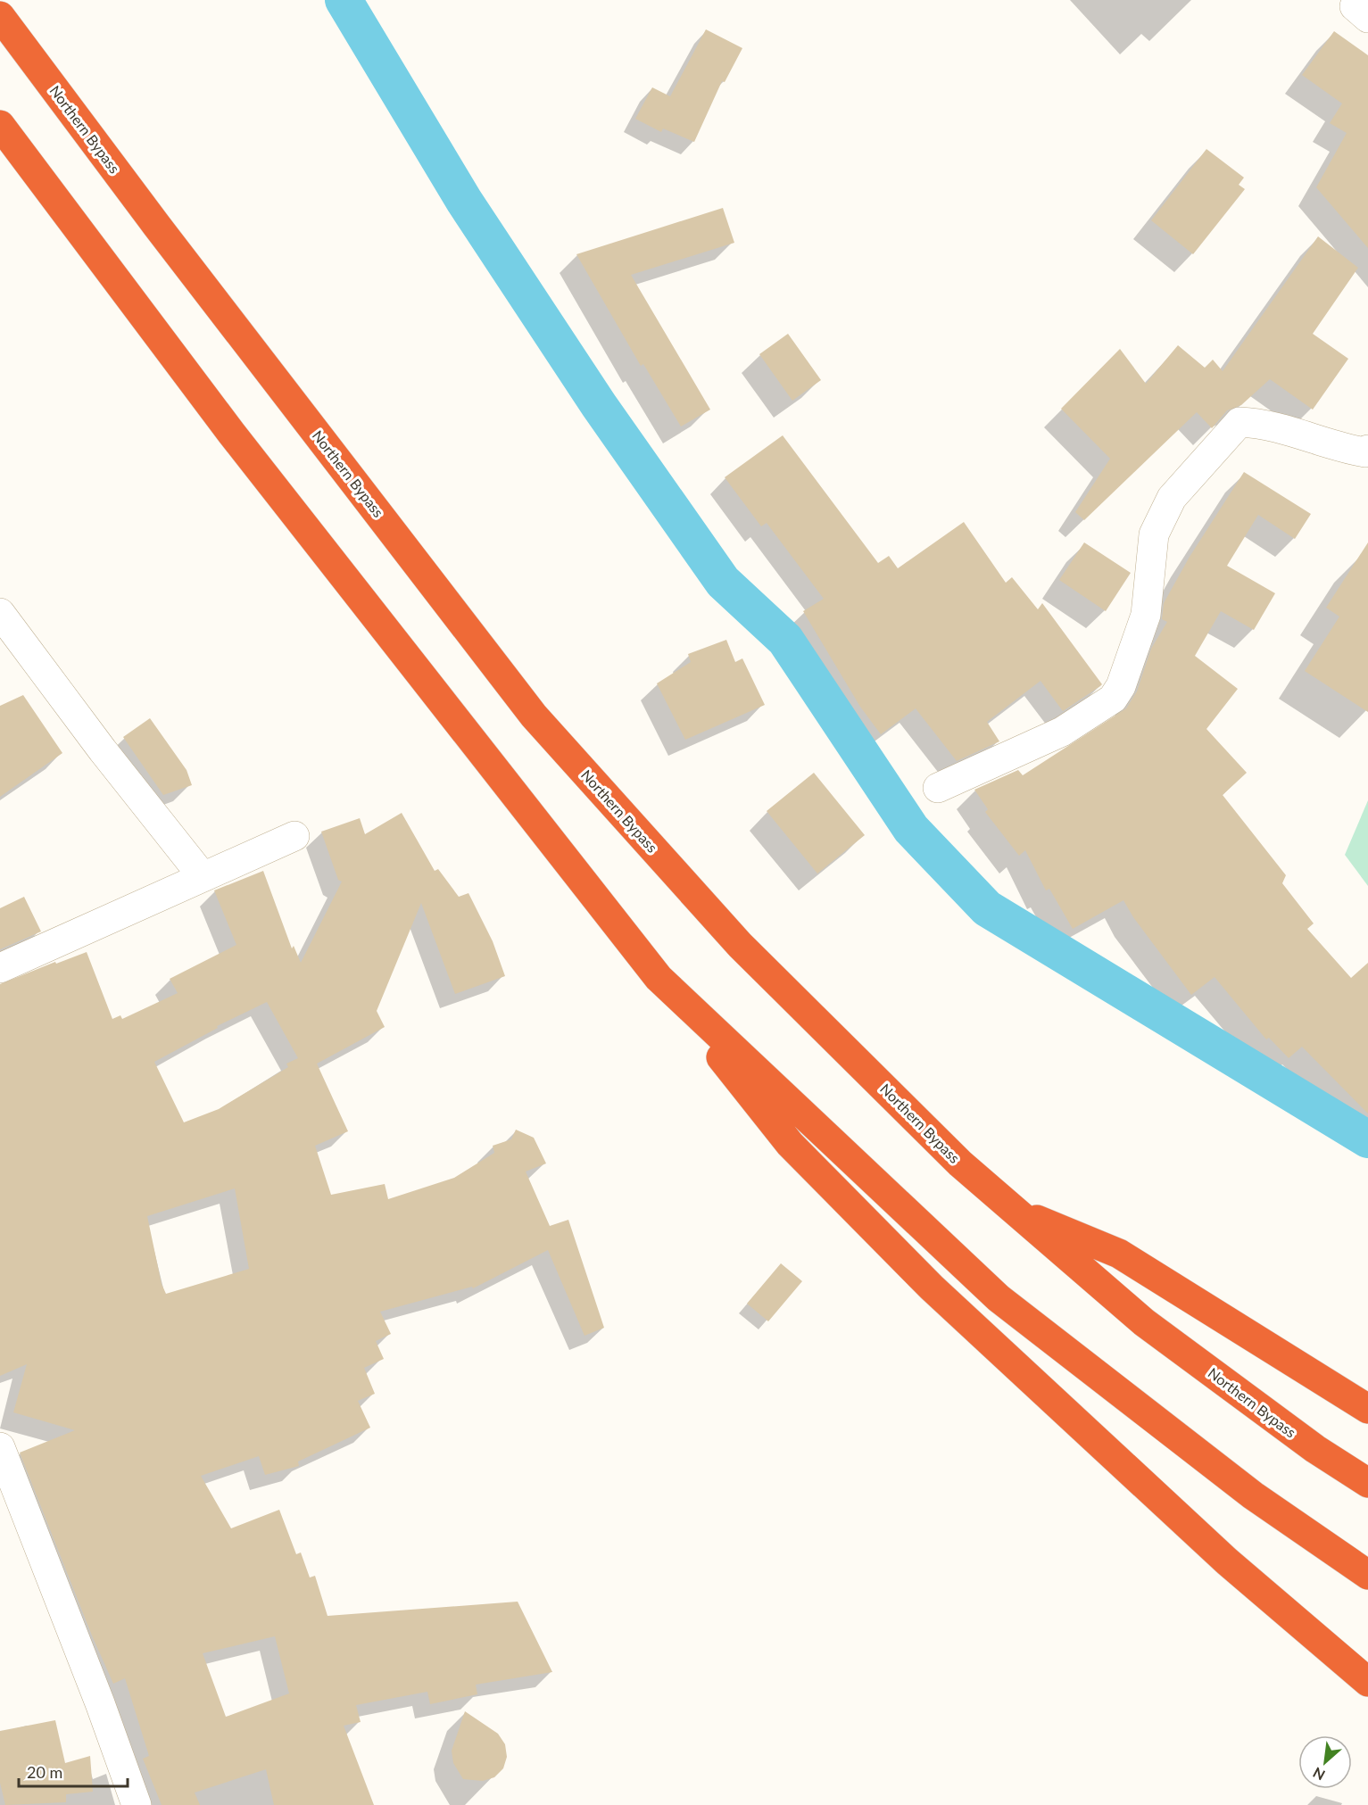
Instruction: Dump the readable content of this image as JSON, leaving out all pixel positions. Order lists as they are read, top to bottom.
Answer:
{
  "streets": {
    "highway": ["Northern Bypass"]
  },
  "scale_bar": "20 m",
  "north": "bottom left"
}
